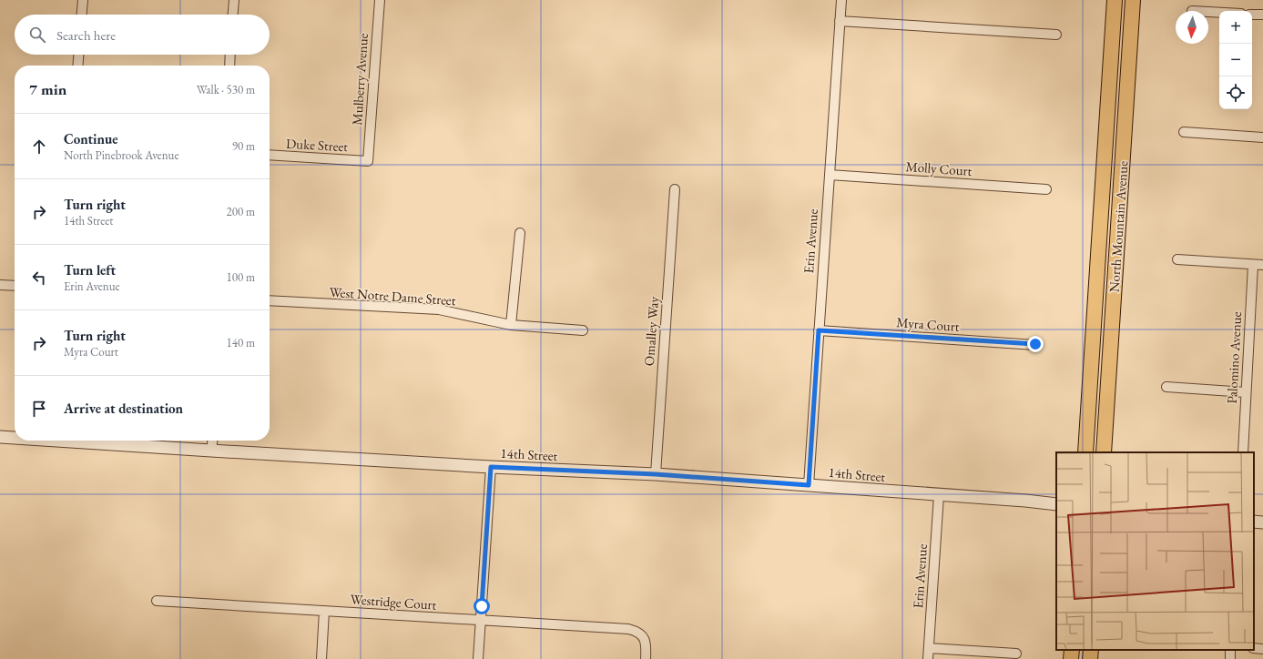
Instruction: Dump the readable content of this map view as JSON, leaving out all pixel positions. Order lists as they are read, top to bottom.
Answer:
{
  "streets": {
    "main road": ["North Mountain Avenue"],
    "street": [
      "Mulberry Avenue",
      "Duke Street",
      "Molly Court",
      "Erin Avenue",
      "West Notre Dame Street",
      "Myra Court",
      "Omalley Way",
      "Palomino Avenue",
      "14th Street",
      "Westridge Court"
    ]
  },
  "crossings": [
    ["Mulberry Avenue", "Duke Street"],
    ["Molly Court", "Erin Avenue"],
    ["Erin Avenue", "Myra Court"],
    ["Erin Avenue", "14th Street"],
    ["Omalley Way", "14th Street"]
  ],
  "north": "bottom",
  "page": {
    "map_buttons": ["+", "−"],
    "search": "Search here",
    "heading": ["7 min", "Walk · 530 m"],
    "list": [
      ["Continue", "North Pinebrook Avenue", "90 m"],
      ["Turn right", "14th Street", "200 m"],
      ["Turn left", "Erin Avenue", "100 m"],
      ["Turn right", "Myra Court", "140 m"],
      "Arrive at destination"
    ]
  }
}
